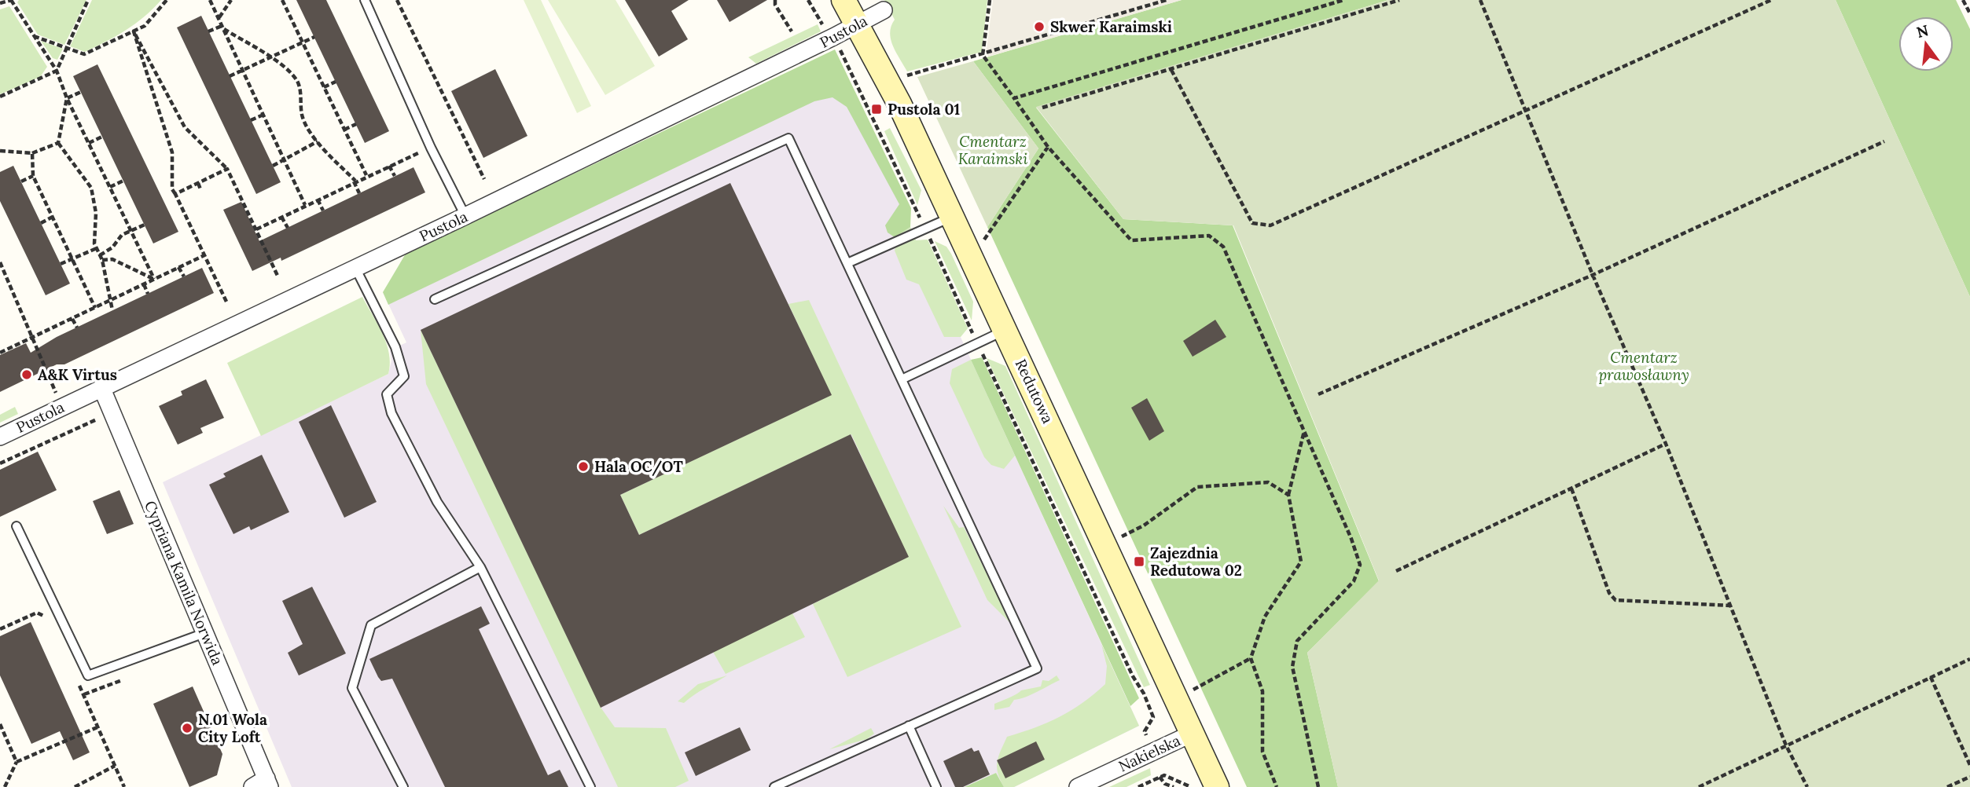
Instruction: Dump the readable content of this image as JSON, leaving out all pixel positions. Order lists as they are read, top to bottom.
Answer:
{
  "streets": {
    "street": [
      "Pustola",
      "Redutowa",
      "Cypriana Kamila Norwida",
      "Nakielska"
    ]
  },
  "crossings": [
    ["Pustola", "Redutowa"],
    ["Pustola", "Cypriana Kamila Norwida"],
    ["Redutowa", "Nakielska"]
  ],
  "parks": ["Cmentarz Karaimski", "Cmentarz prawosławny"],
  "places": {
    "other": [
      "Skwer Karaimski",
      "A&K Virtus",
      "Hala OC/OT",
      "N.01 Wola City Loft"
    ],
    "transit": ["Pustola 01", "Zajezdnia Redutowa 02"]
  },
  "north": "top"
}
